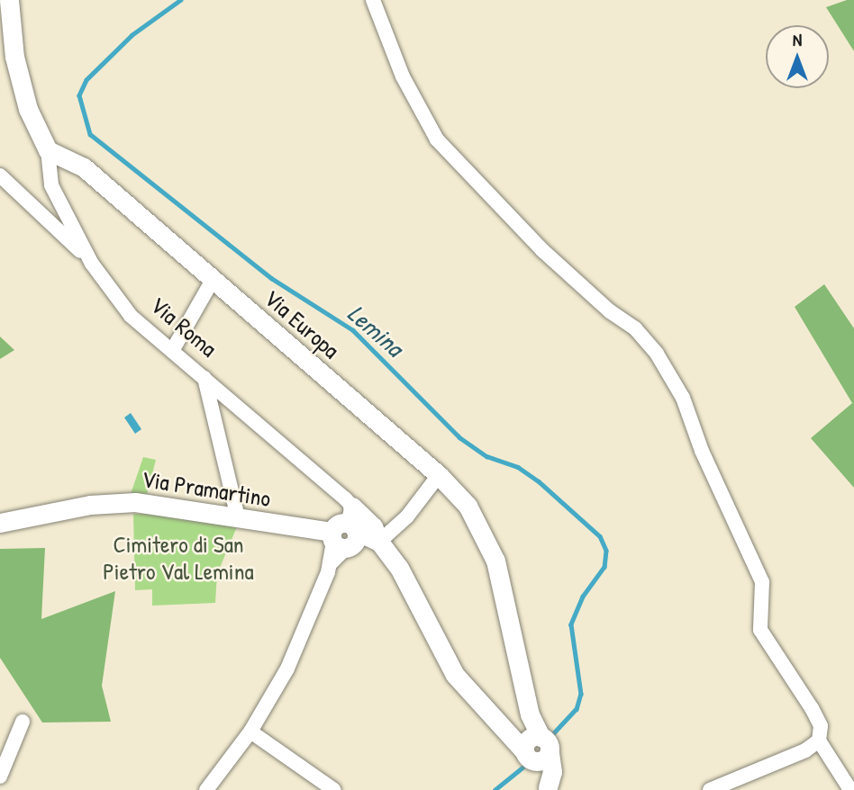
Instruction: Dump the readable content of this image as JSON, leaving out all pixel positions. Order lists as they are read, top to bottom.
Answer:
{
  "streets": {
    "street": ["Via Europa", "Via Roma", "Via Pramartino"]
  },
  "crossings": [
    ["Via Europa", "Via Roma"],
    ["Via Roma", "Via Pramartino"]
  ],
  "water": ["Lemina"],
  "parks": ["Cimitero di San Pietro Val Lemina"],
  "north": "top"
}
